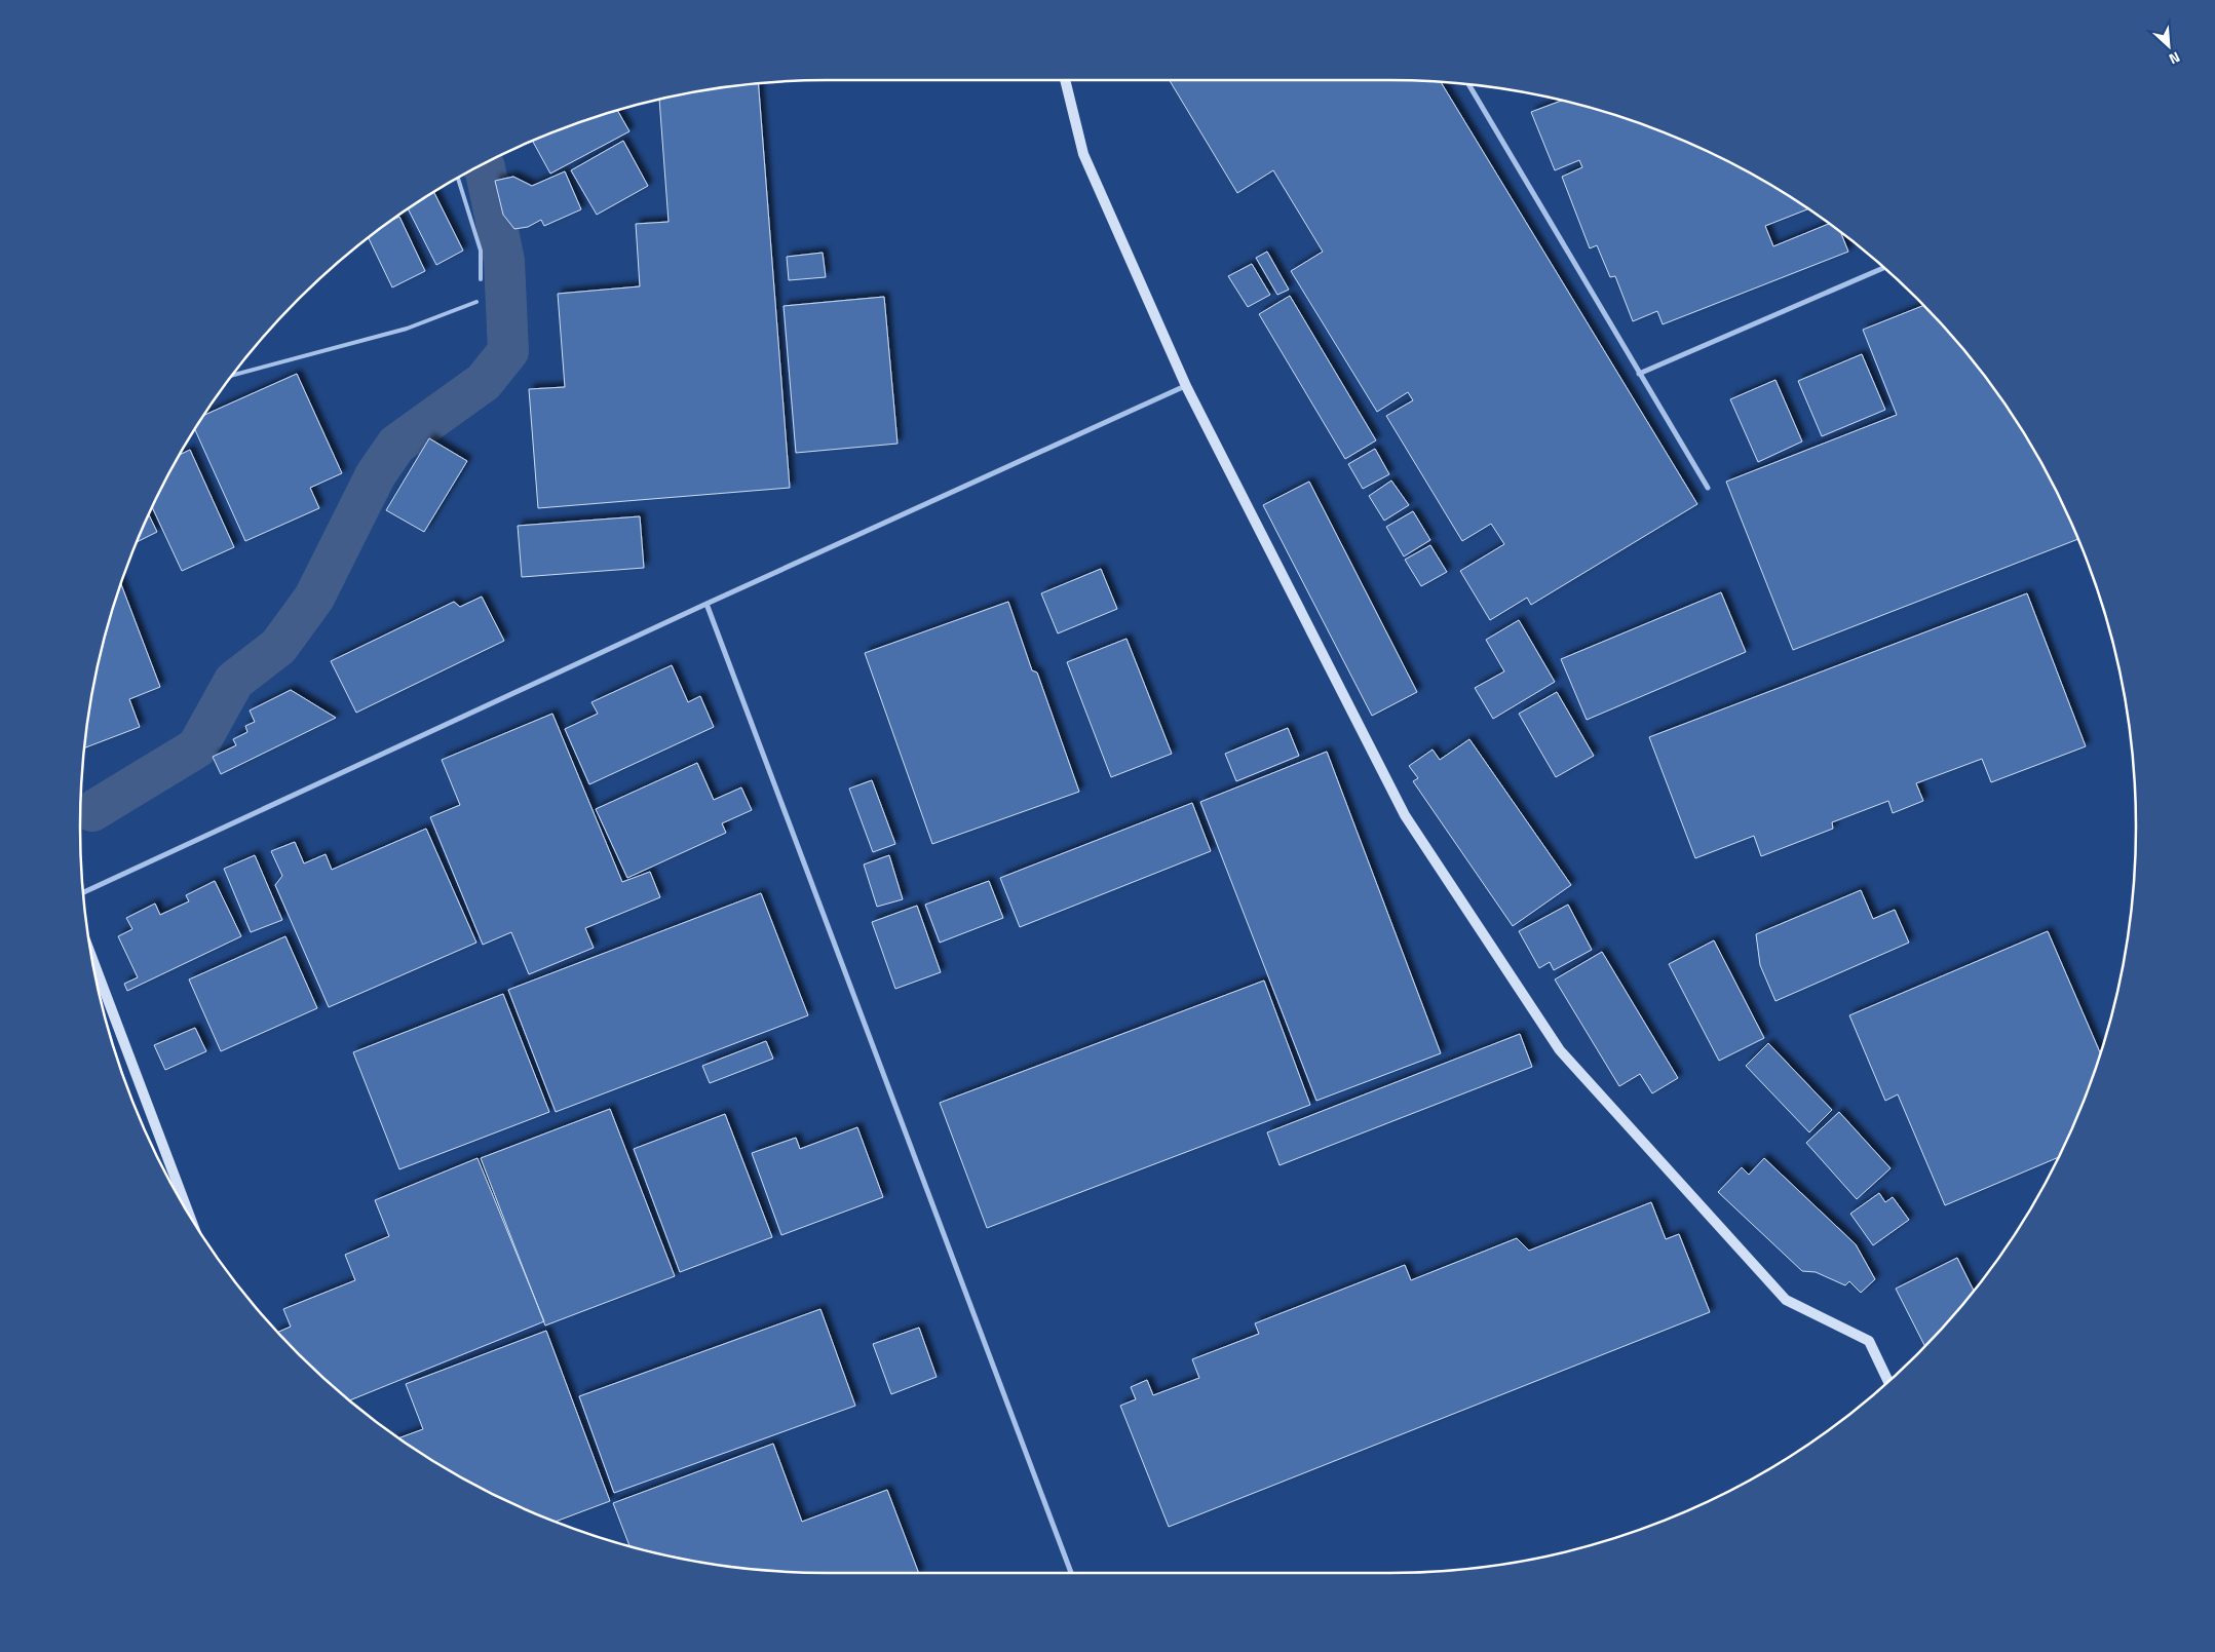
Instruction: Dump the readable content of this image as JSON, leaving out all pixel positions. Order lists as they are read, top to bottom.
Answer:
{
  "north": "bottom right"
}
